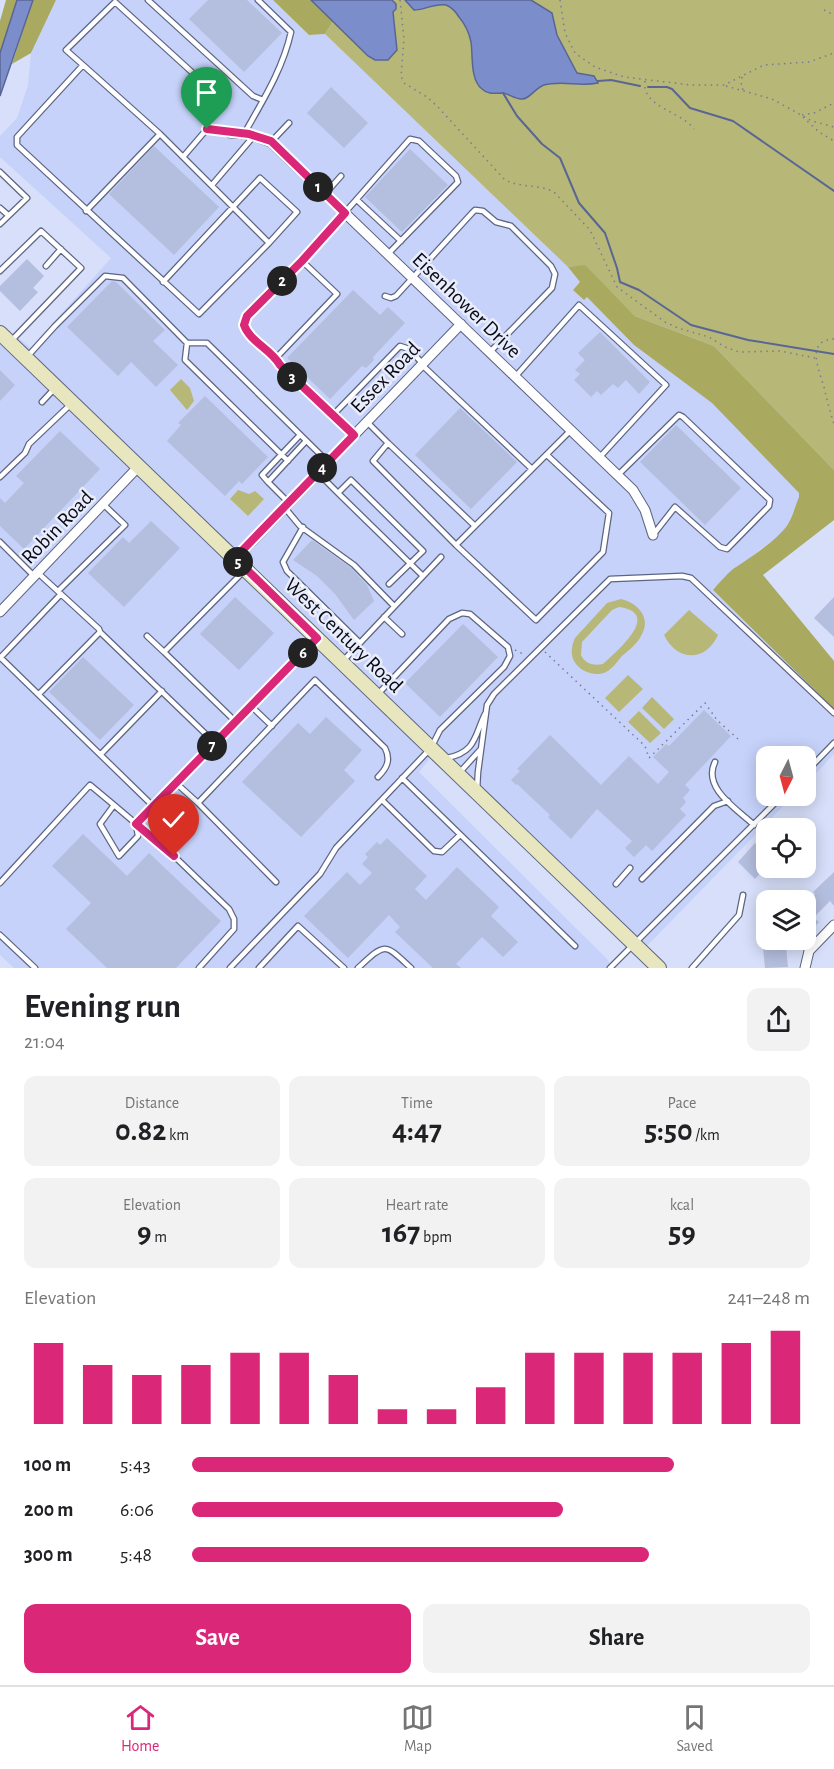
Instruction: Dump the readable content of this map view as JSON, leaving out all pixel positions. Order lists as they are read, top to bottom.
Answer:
{
  "streets": {
    "main road": ["West Century Road"],
    "street": ["Eisenhower Drive", "Essex Road", "Robin Road"]
  },
  "crossings": [
    ["Eisenhower Drive", "Essex Road"],
    ["Essex Road", "West Century Road"],
    ["Robin Road", "West Century Road"]
  ],
  "north": "bottom",
  "page": {
    "pins": [
      "1",
      "2",
      "3",
      "4",
      "5",
      "6",
      "7"
    ],
    "heading": ["Evening run", "21:04"],
    "stats": [
      ["Distance", "0.82 km"],
      ["Time", "4:47"],
      ["Pace", "5:50 /km"],
      ["Elevation", "9 m"],
      ["Heart rate", "167 bpm"],
      ["kcal", "59"]
    ],
    "chart": ["Elevation", "241–248 m"],
    "list": [
      {
        "name": "100 m",
        "note": "5:43"
      },
      {
        "name": "200 m",
        "note": "6:06"
      },
      {
        "name": "300 m",
        "note": "5:48"
      }
    ],
    "buttons": ["Save", "Share"],
    "tabs": ["Home", "Map", "Saved"]
  }
}
